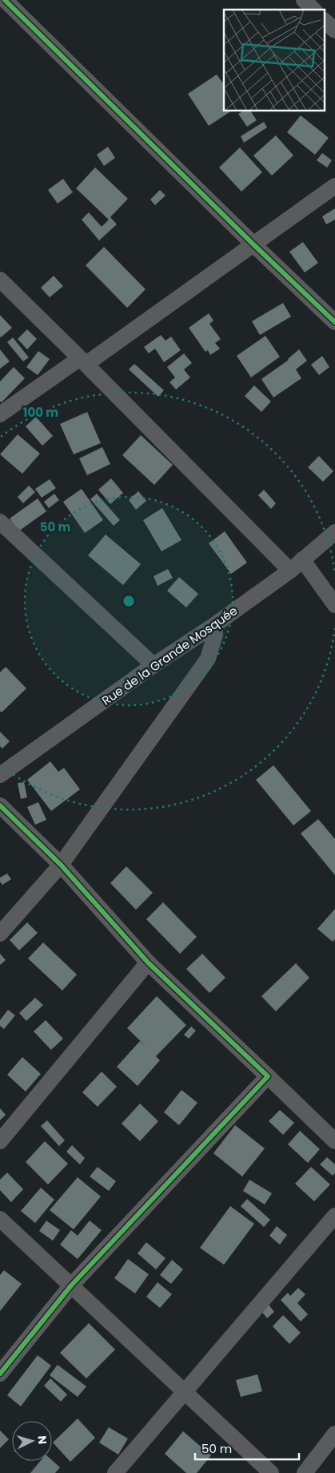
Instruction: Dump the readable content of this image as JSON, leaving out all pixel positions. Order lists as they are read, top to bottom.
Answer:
{
  "streets": {
    "street": ["Rue de la Grande Mosquée"]
  },
  "scale_bar": "50 m",
  "north": "right",
  "rings": ["100 m", "50 m"]
}
